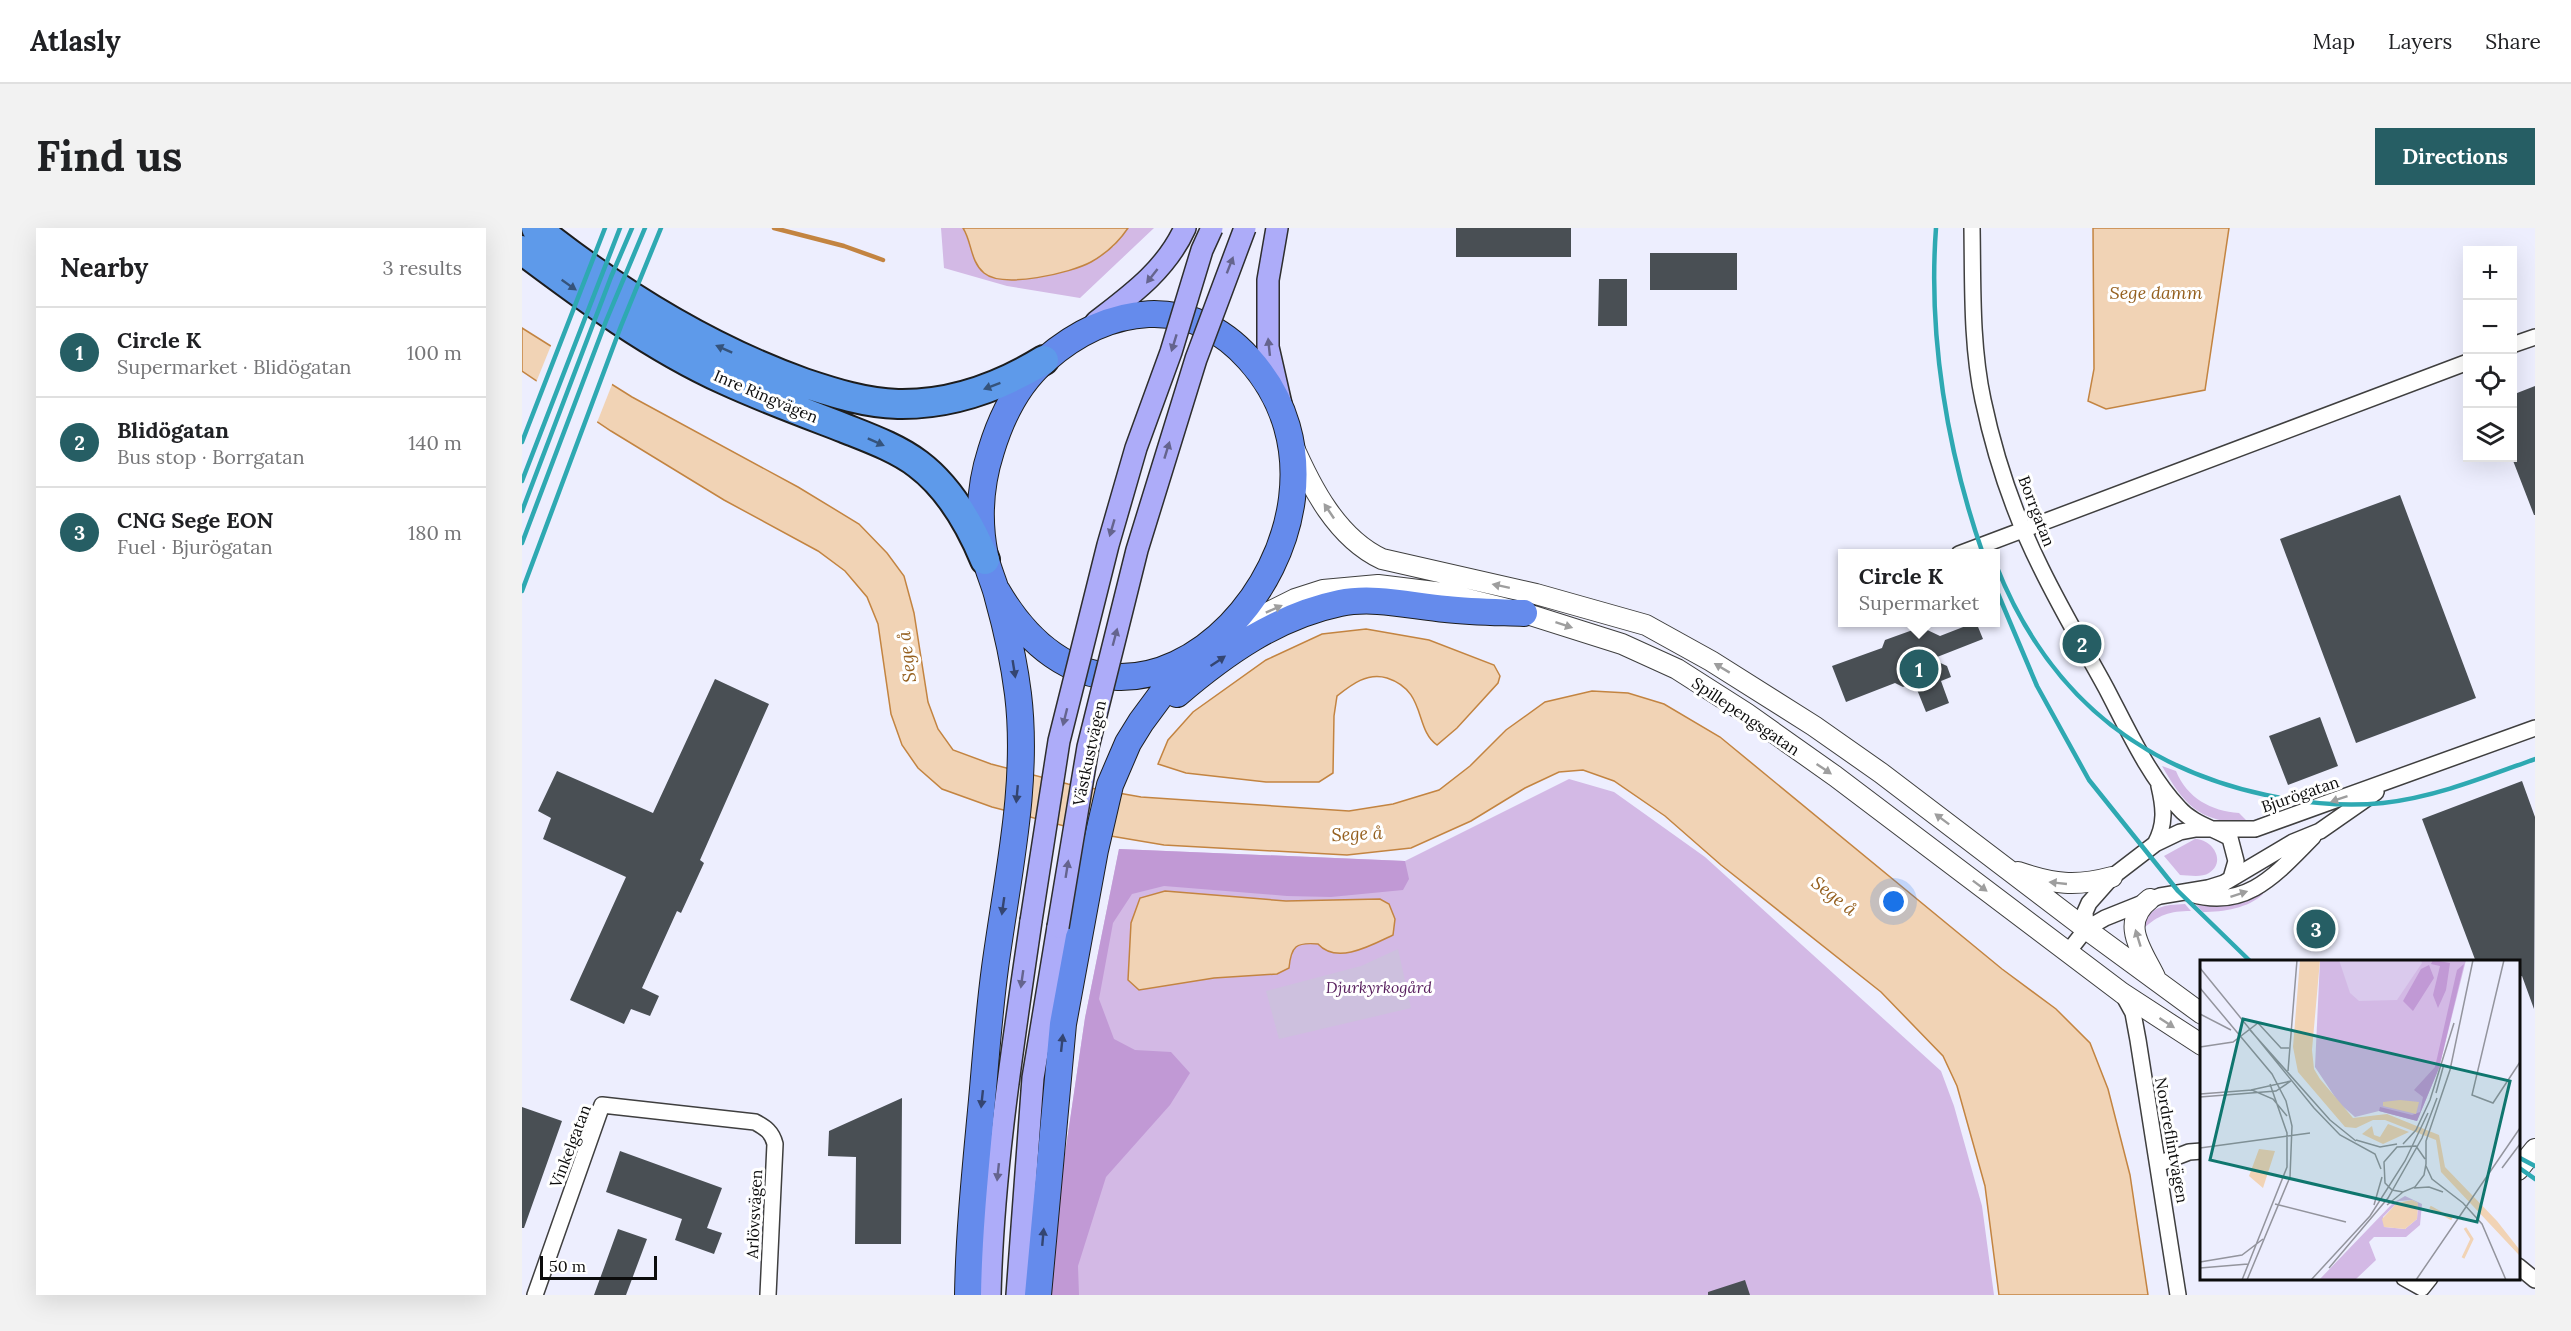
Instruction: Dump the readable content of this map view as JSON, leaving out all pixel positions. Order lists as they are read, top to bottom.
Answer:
{
  "streets": {
    "highway": ["Inre Ringvägen"],
    "main road": ["Västkustvägen"],
    "street": [
      "Borrgatan",
      "Spillepengsgatan",
      "Bjurögatan",
      "Nordreflintvägen",
      "Vinkelgatan",
      "Arlövsvägen"
    ]
  },
  "crossings": [
    ["Borrgatan", "Bjurögatan"],
    ["Spillepengsgatan", "Bjurögatan"],
    ["Spillepengsgatan", "Nordreflintvägen"],
    ["Vinkelgatan", "Arlövsvägen"]
  ],
  "water": ["Sege damm", "Sege å"],
  "parks": ["Djurkyrkogård"],
  "scale_bar": "50 m",
  "page": {
    "header": "Atlasly",
    "nav": ["Map", "Layers", "Share"],
    "buttons": "Directions",
    "title": "Find us",
    "heading": ["Nearby", "3 results"],
    "map_buttons": ["+", "−"],
    "list": [
      {
        "mark": "1",
        "name": "Circle K",
        "note": "Supermarket · Blidögatan",
        "value": "100 m"
      },
      {
        "mark": "2",
        "name": "Blidögatan",
        "note": "Bus stop · Borrgatan",
        "value": "140 m"
      },
      {
        "mark": "3",
        "name": "CNG Sege EON",
        "note": "Fuel · Bjurögatan",
        "value": "180 m"
      }
    ],
    "popup": ["Circle K", "Supermarket"],
    "pins": ["2", "1", "3"],
    "scale": "50 m"
  }
}
